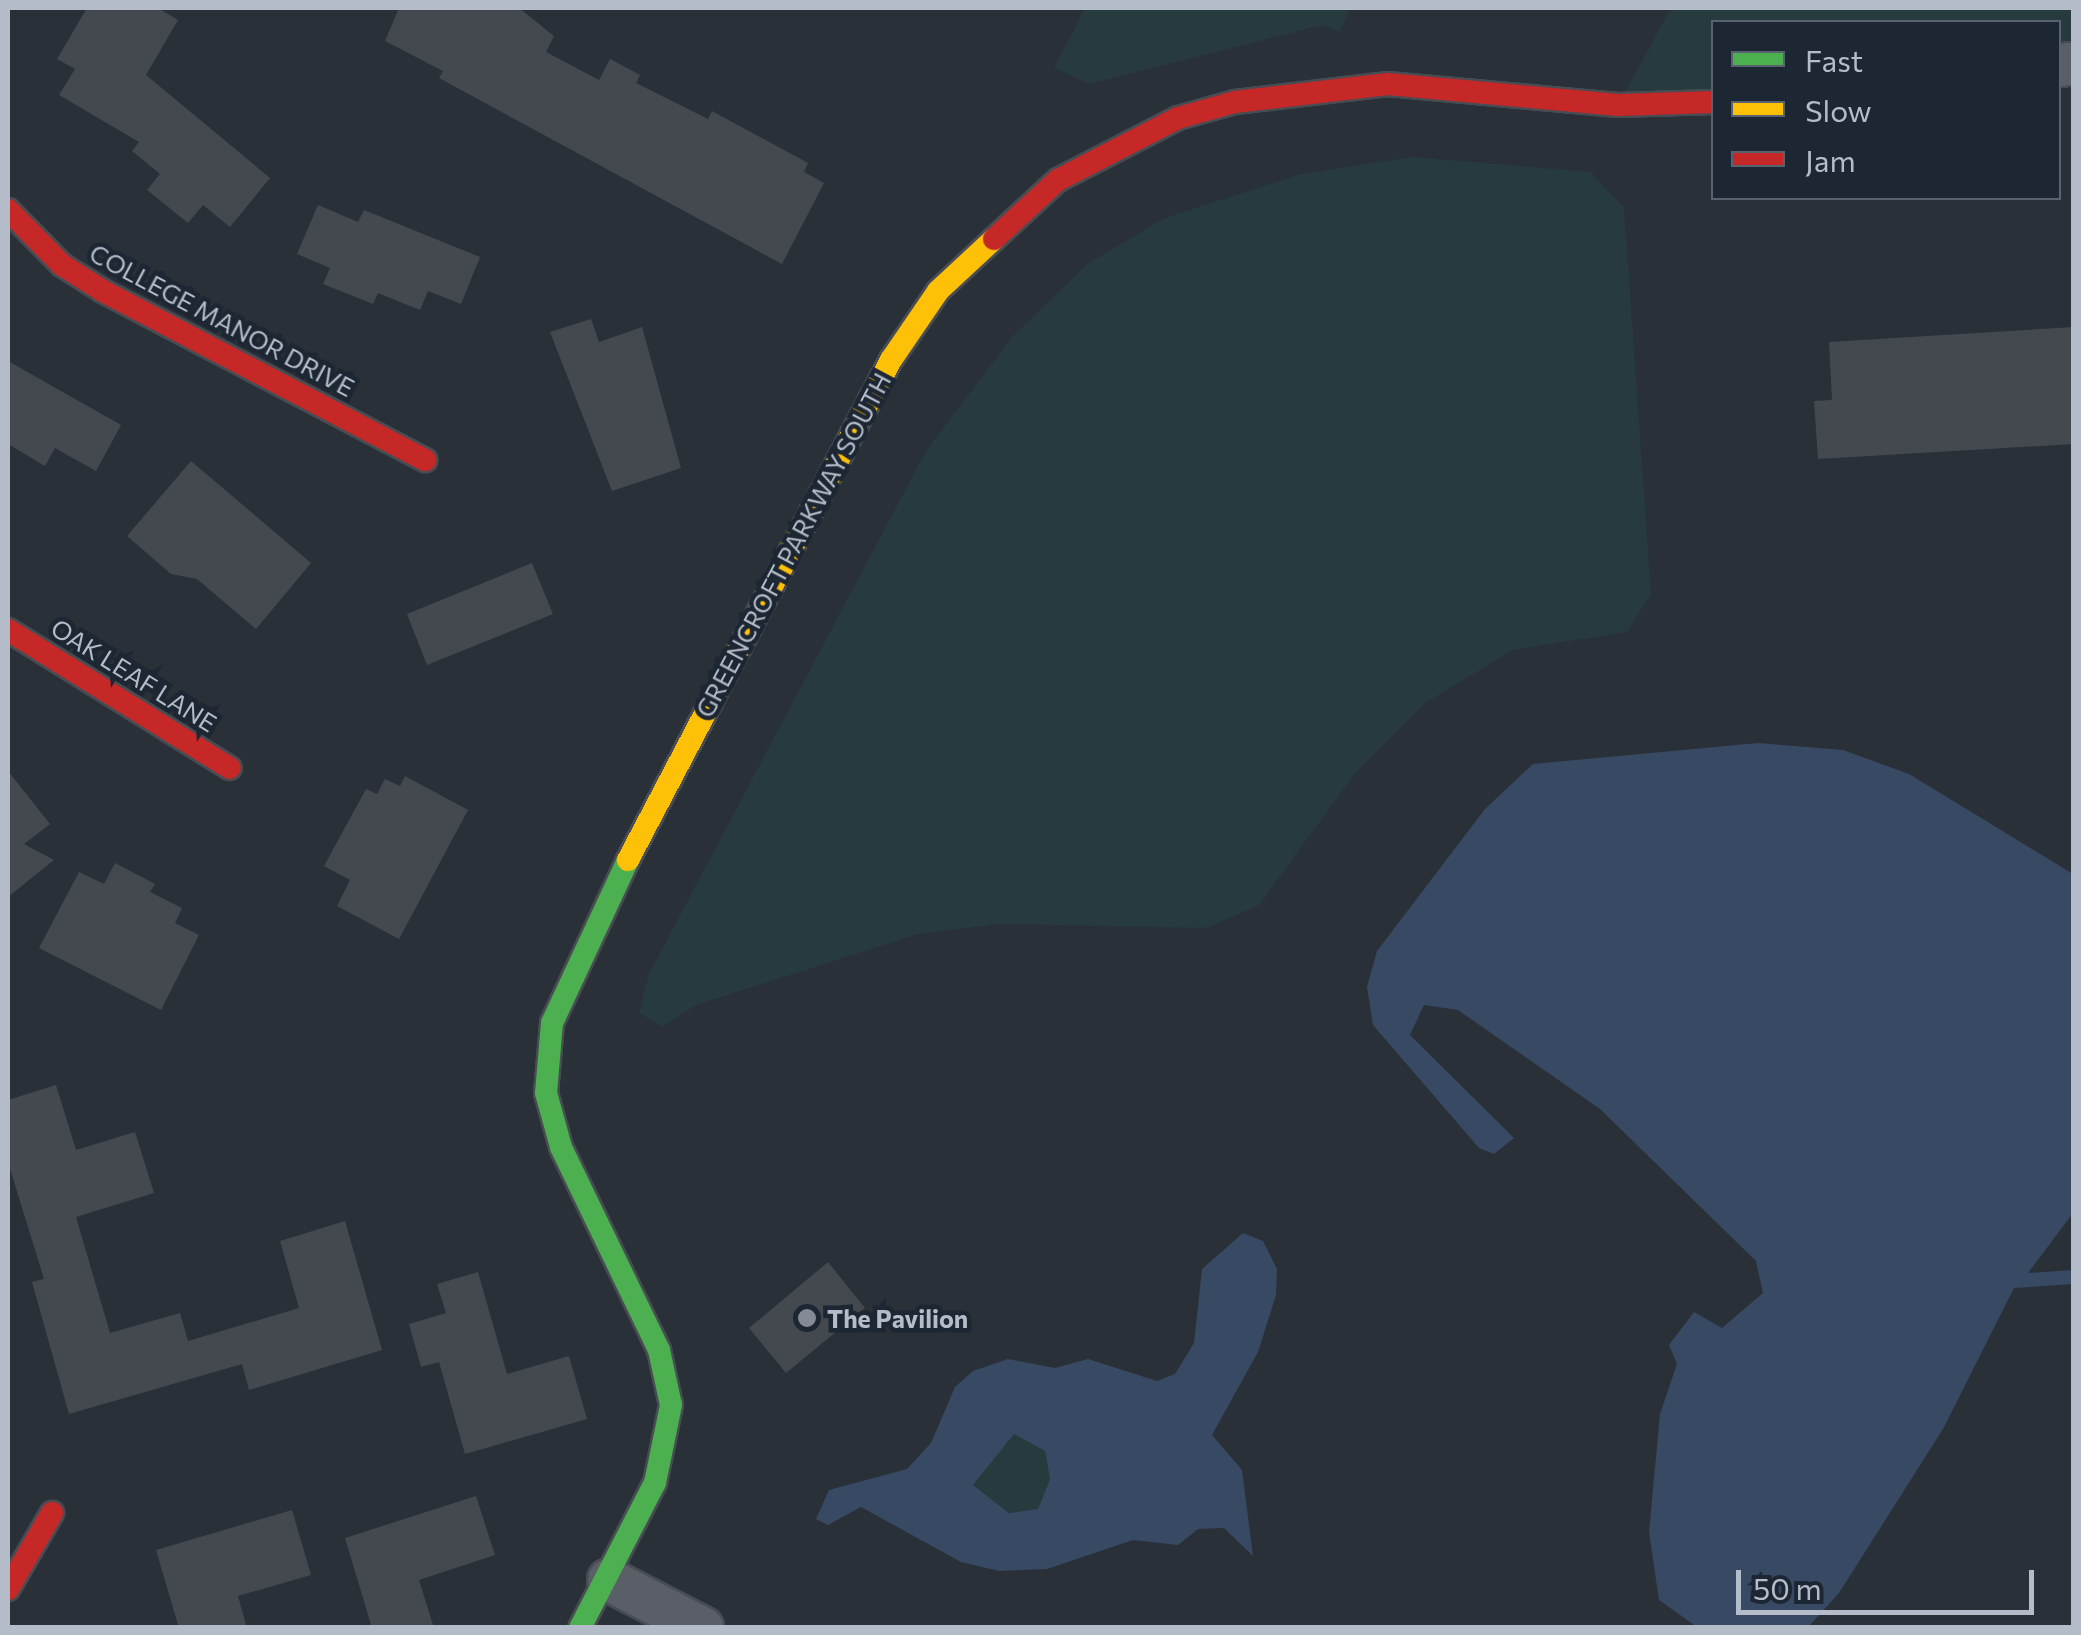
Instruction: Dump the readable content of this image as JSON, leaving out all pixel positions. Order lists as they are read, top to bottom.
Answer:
{
  "streets": {
    "street": ["COLLEGE MANOR DRIVE", "GREENCROFT PARKWAY SOUTH", "OAK LEAF LANE"]
  },
  "places": ["The Pavilion"],
  "legend": ["Fast", "Slow", "Jam"],
  "scale_bar": "50 m"
}
